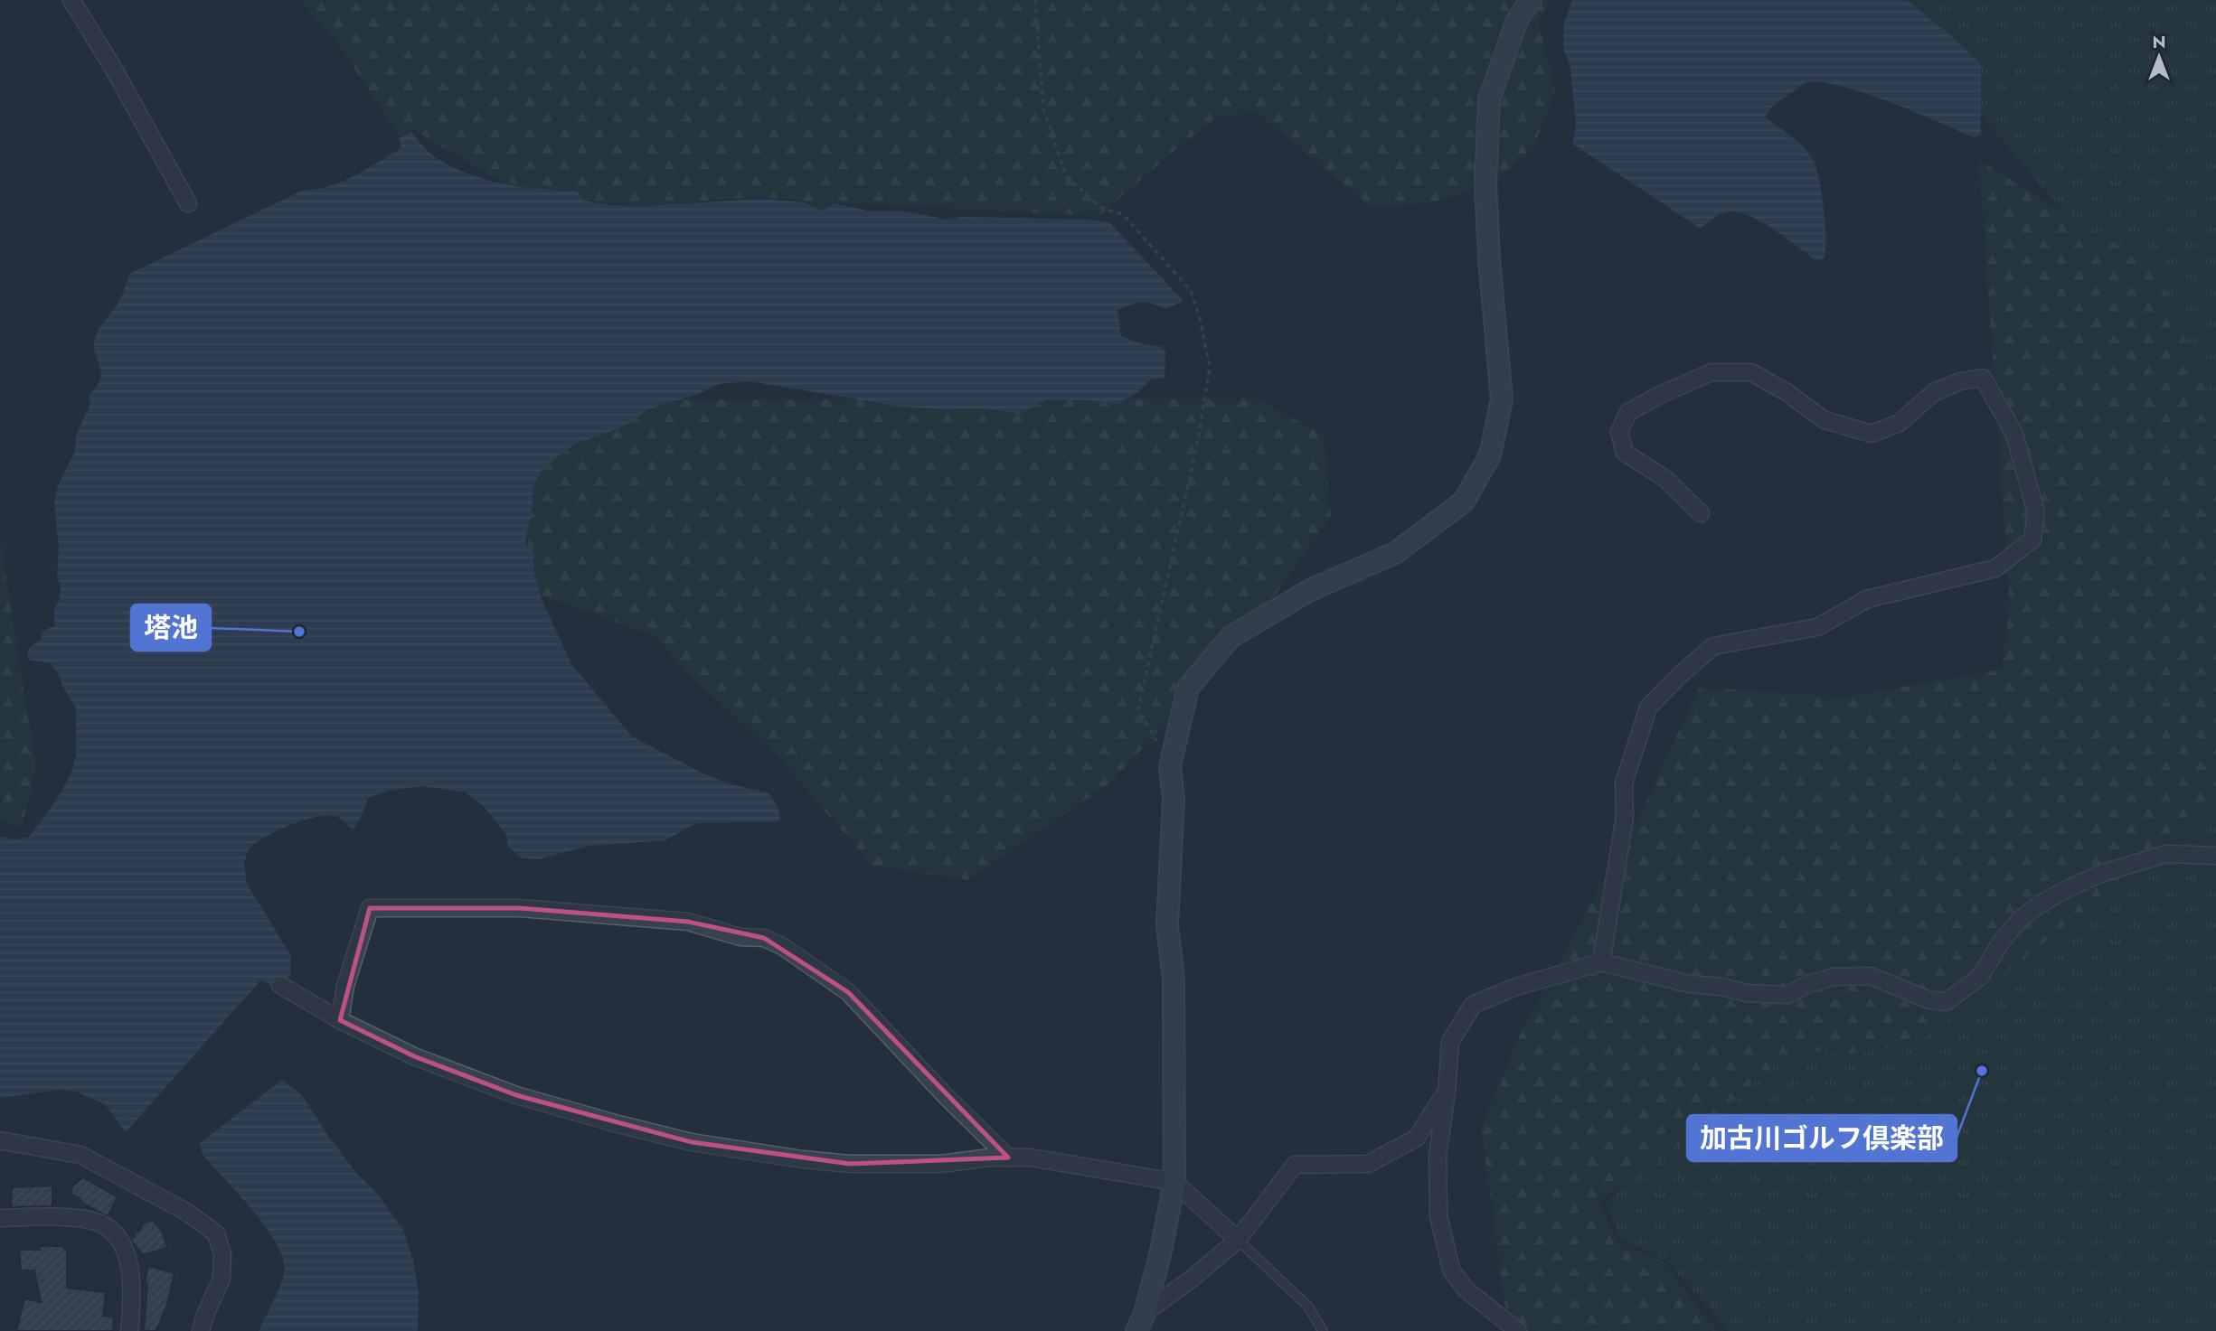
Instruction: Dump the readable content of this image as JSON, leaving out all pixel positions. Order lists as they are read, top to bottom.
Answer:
{
  "places": ["塔池", "加古川ゴルフ倶楽部"],
  "north": "top"
}
